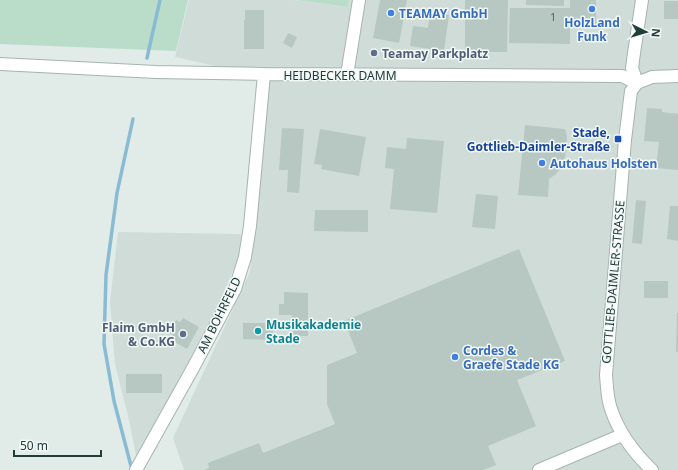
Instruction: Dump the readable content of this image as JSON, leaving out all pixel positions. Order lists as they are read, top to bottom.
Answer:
{
  "streets": {
    "street": ["HEIDBECKER DAMM", "GOTTLIEB-DAIMLER-STRASSE", "AM BOHRFELD"]
  },
  "crossings": [
    ["HEIDBECKER DAMM", "GOTTLIEB-DAIMLER-STRASSE"],
    ["HEIDBECKER DAMM", "AM BOHRFELD"]
  ],
  "places": {
    "other": [
      "HolzLand Funk",
      "TEAMAY GmbH",
      "Teamay Parkplatz",
      "Autohaus Holsten",
      "Musikakademie Stade",
      "Flaim GmbH & Co.KG",
      "Cordes & Graefe Stade KG"
    ],
    "transit": ["Stade, Gottlieb-Daimler-Straße"]
  },
  "house_numbers": ["1"],
  "scale_bar": "50 m",
  "north": "right"
}
